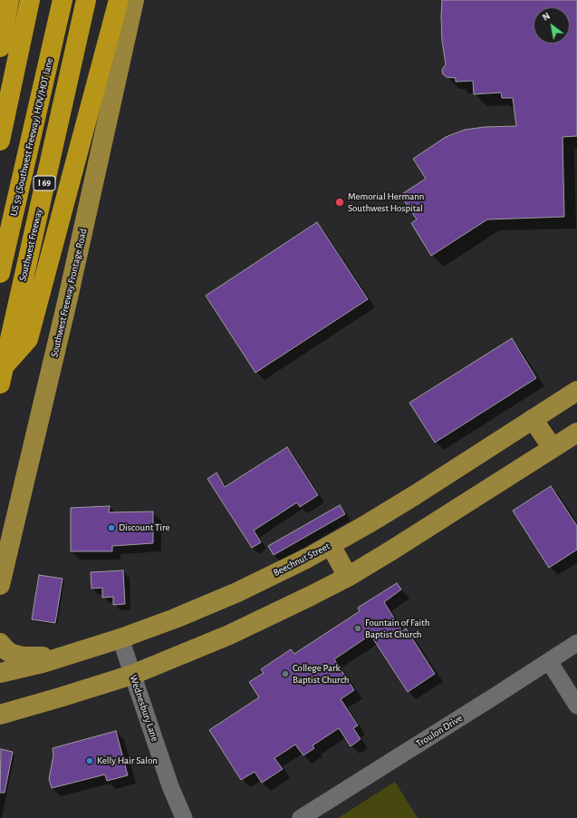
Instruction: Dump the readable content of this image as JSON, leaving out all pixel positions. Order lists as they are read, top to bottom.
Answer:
{
  "streets": {
    "highway": ["US 59 (Southwest Freeway) HOV/HOT lane", "I 69", "Southwest Freeway"],
    "main road": ["Southwest Freeway Frontage Road", "Beechnut Street"],
    "street": ["Wednesbury Lane", "Troulon Drive"]
  },
  "crossings": [
    ["Beechnut Street", "Wednesbury Lane"]
  ],
  "places": [
    "Memorial Hermann Southwest Hospital",
    "Discount Tire",
    "Fountain of Faith Baptist Church",
    "College Park Baptist Church",
    "Kelly Hair Salon"
  ],
  "north": "top left"
}
